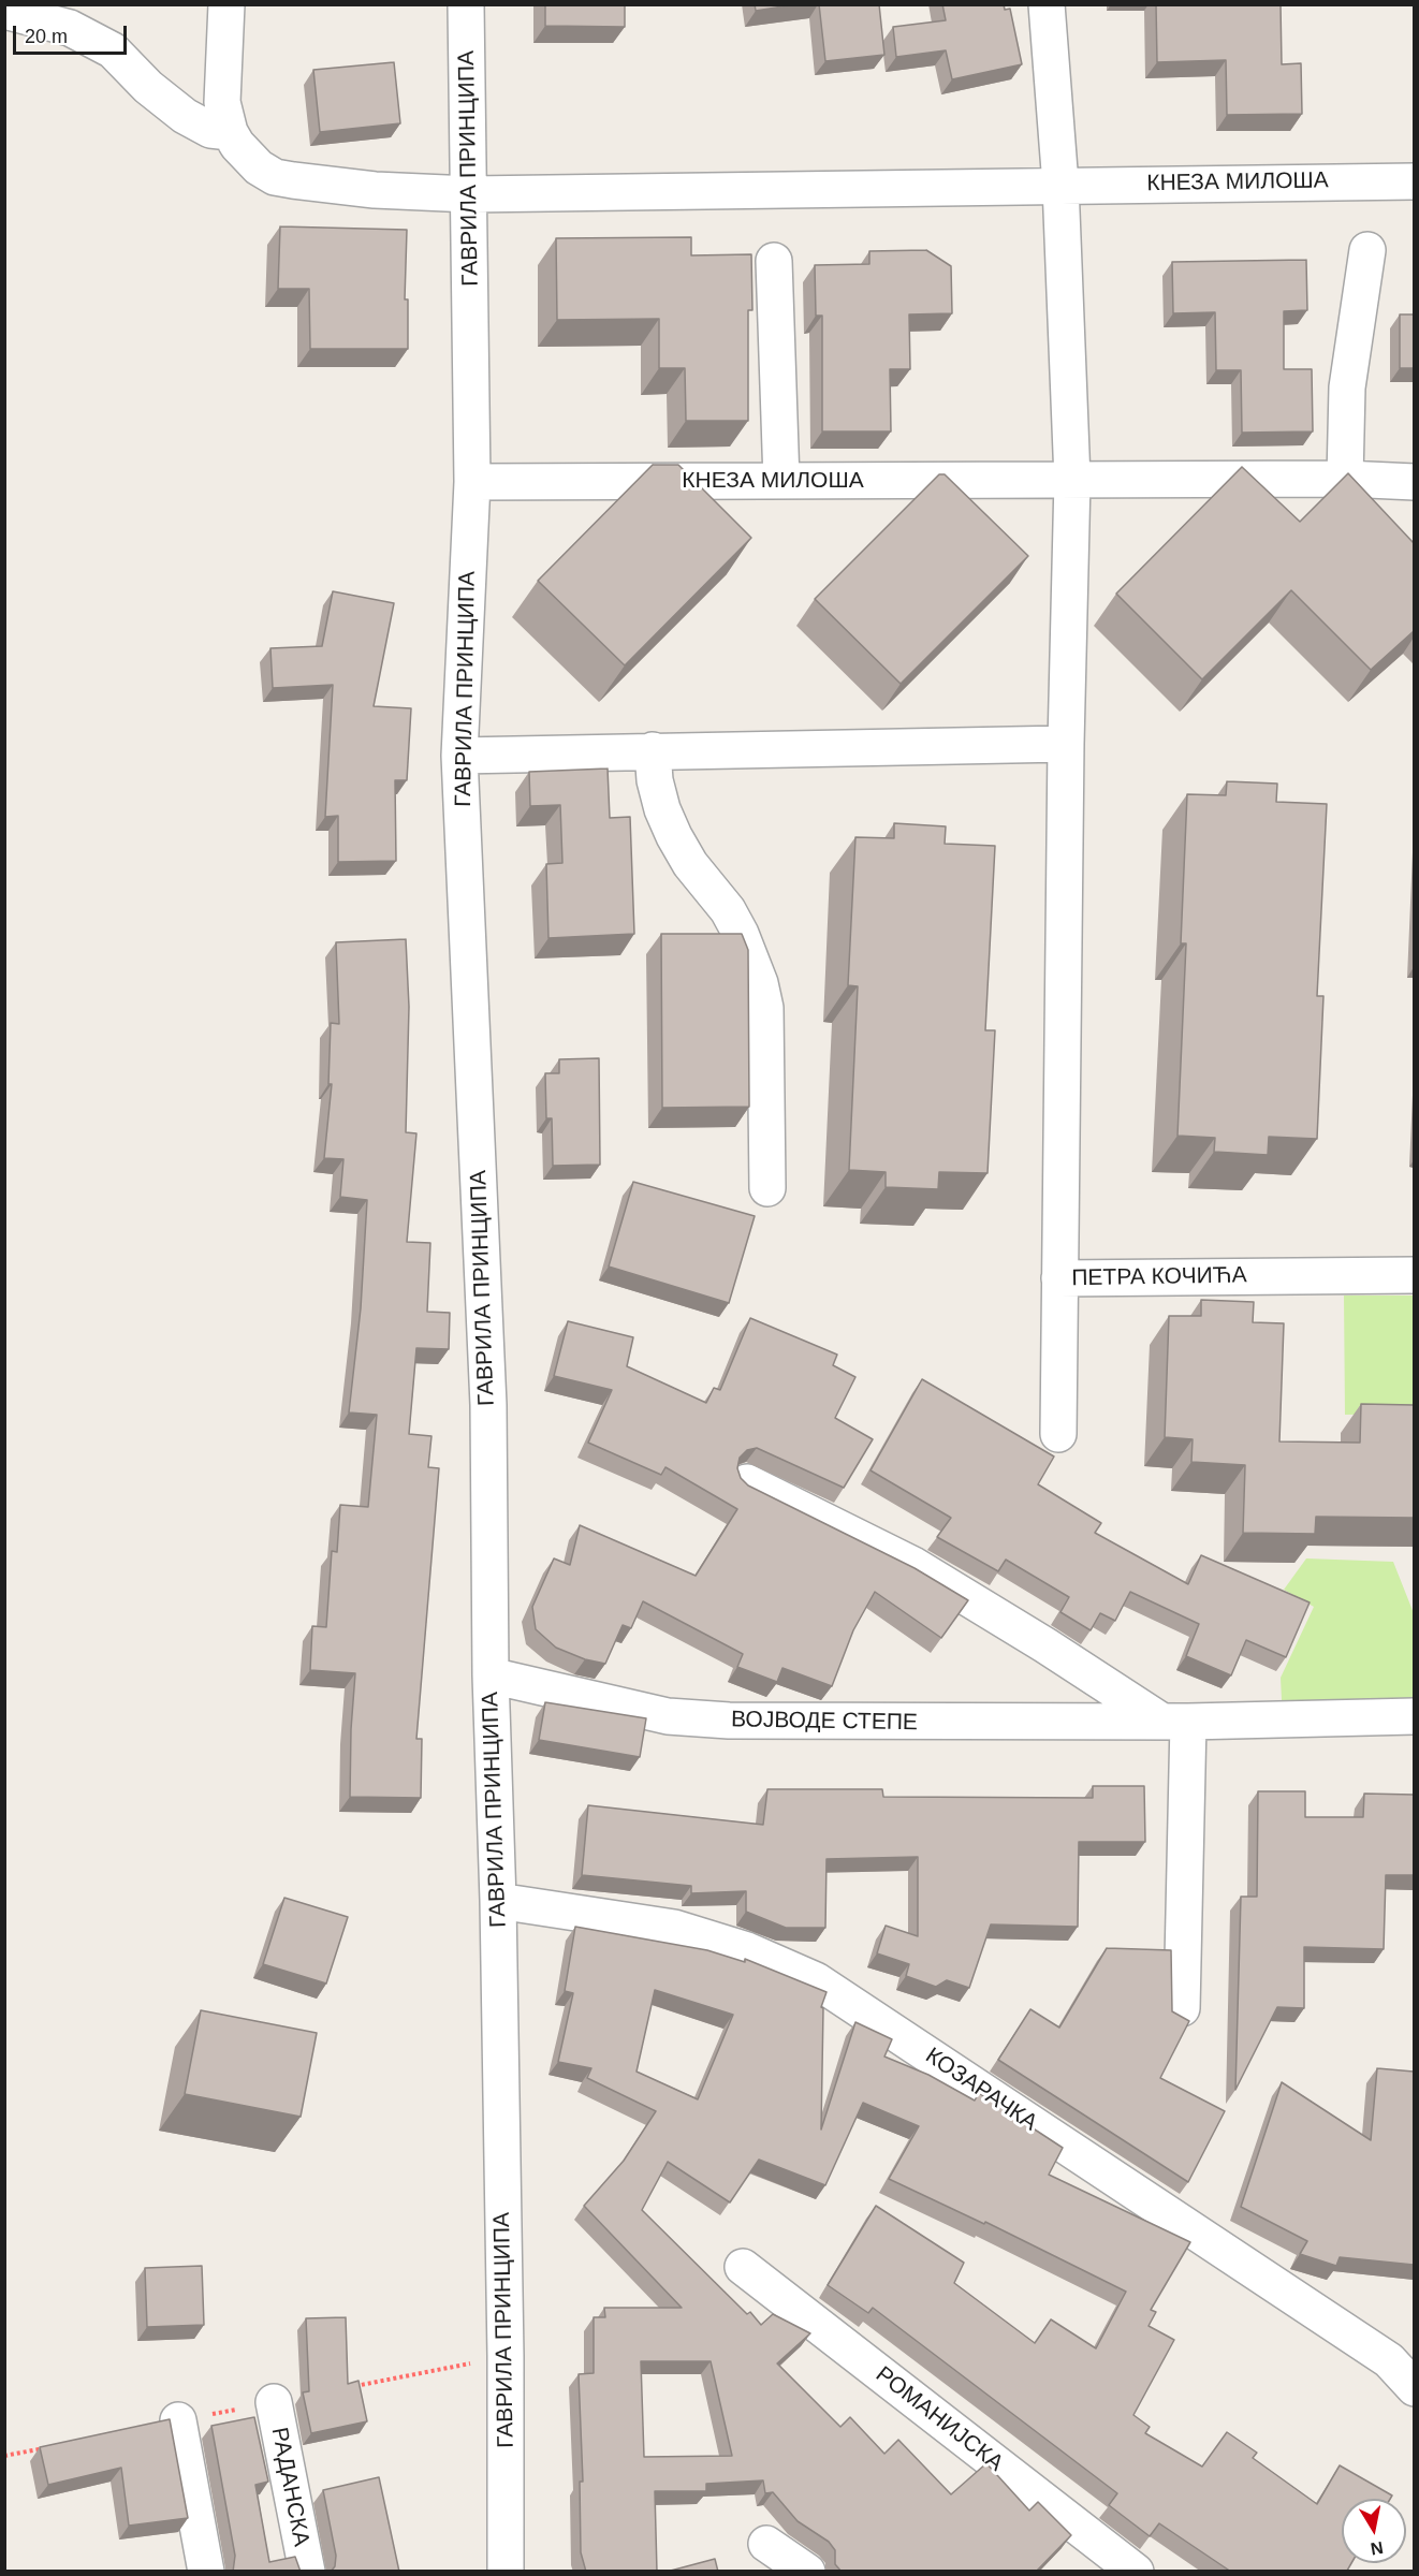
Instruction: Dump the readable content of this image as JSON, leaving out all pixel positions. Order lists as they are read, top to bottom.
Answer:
{
  "streets": {
    "street": [
      "ГАВРИЛА ПРИНЦИПА",
      "КНЕЗА МИЛОША",
      "ПЕТРА КОЧИЋА",
      "ВОЈВОДЕ СТЕПЕ",
      "КОЗАРАЧКА",
      "РОМАНИЈСКА",
      "РАДАНСКА"
    ]
  },
  "crossings": [
    ["ГАВРИЛА ПРИНЦИПА", "КНЕЗА МИЛОША"],
    ["ГАВРИЛА ПРИНЦИПА", "ВОЈВОДЕ СТЕПЕ"],
    ["ГАВРИЛА ПРИНЦИПА", "КОЗАРАЧКА"]
  ],
  "scale_bar": "20 m",
  "north": "bottom"
}
